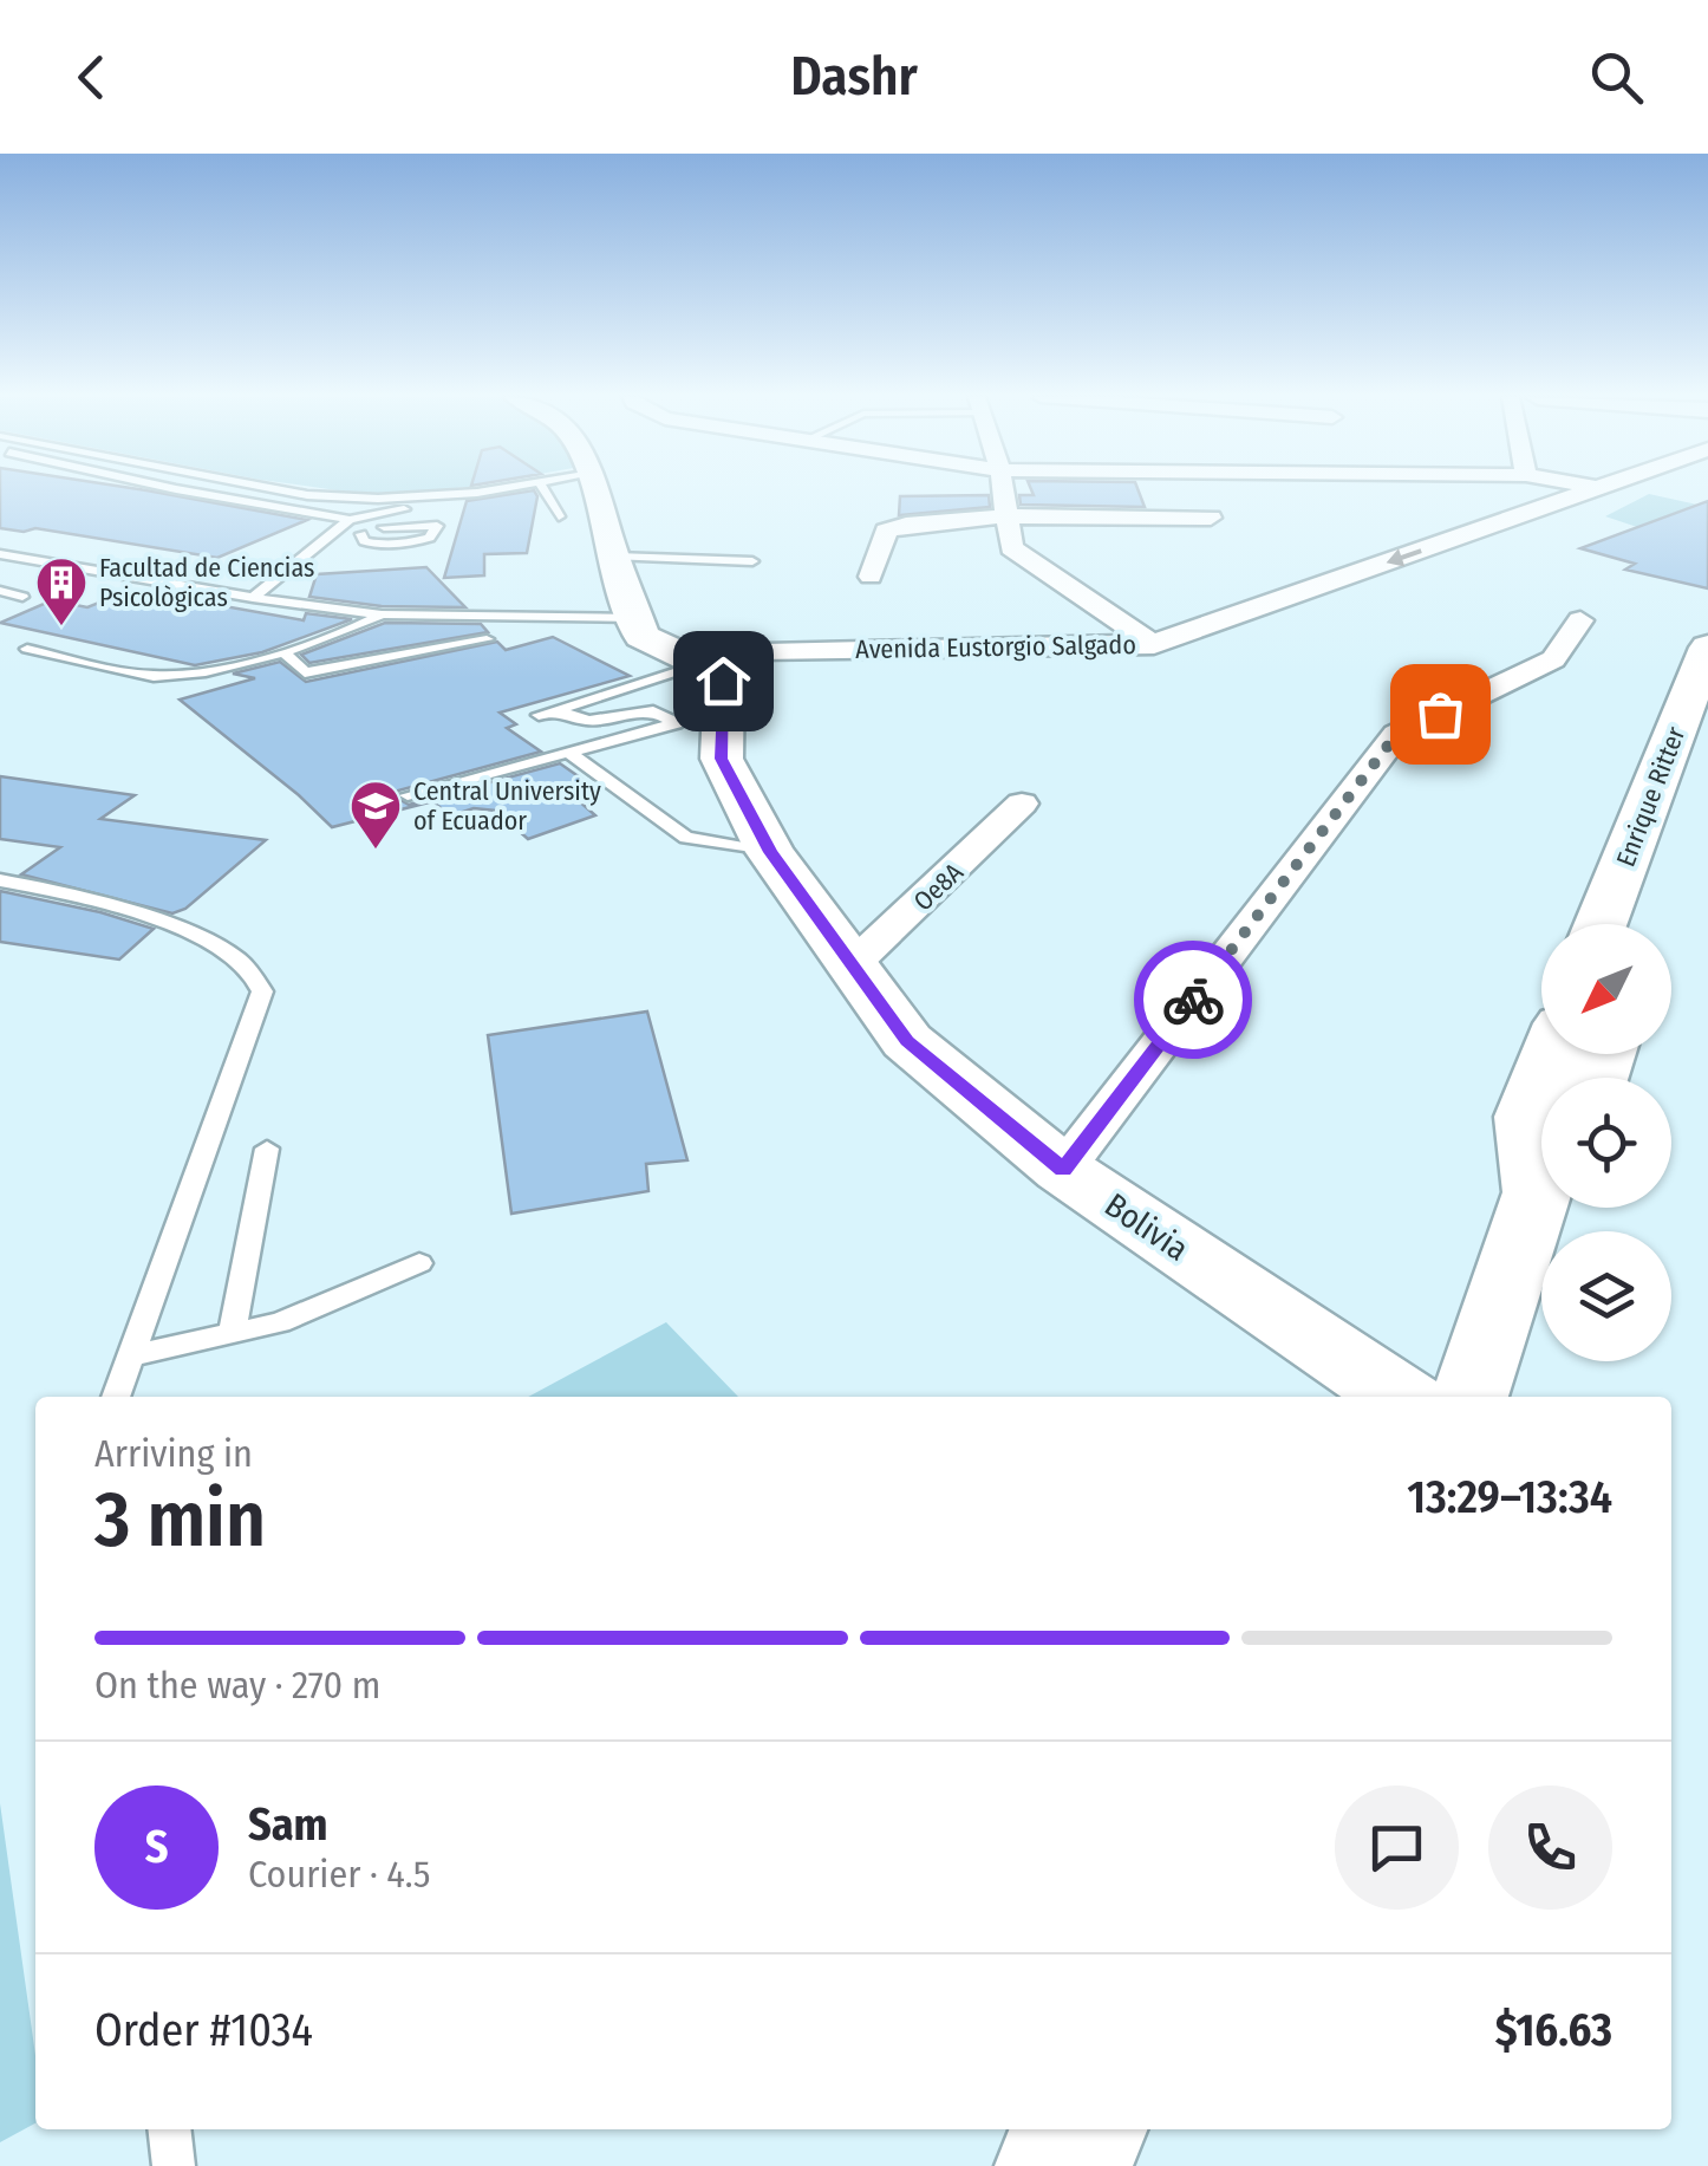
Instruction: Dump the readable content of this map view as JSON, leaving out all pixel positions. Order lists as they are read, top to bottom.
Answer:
{
  "streets": {
    "street": [
      "Avenida Eustorgio Salgado",
      "Enrique Ritter",
      "Oe8A",
      "Bolivia"
    ]
  },
  "crossings": [
    ["Avenida Eustorgio Salgado", "Bolivia"],
    ["Oe8A", "Bolivia"]
  ],
  "places": {
    "building": ["Facultad de Ciencias Psicològicas"],
    "school or university": ["Central University of Ecuador"]
  },
  "north": "bottom left",
  "page": {
    "header": "Dashr",
    "heading": ["3 min", "Arriving in", "13:29–13:34"],
    "panel": [
      "Sam",
      "Courier · 4.5",
      "Order #1034",
      "$16.63"
    ],
    "bar": "On the way · 270 m",
    "round": "S"
  }
}
